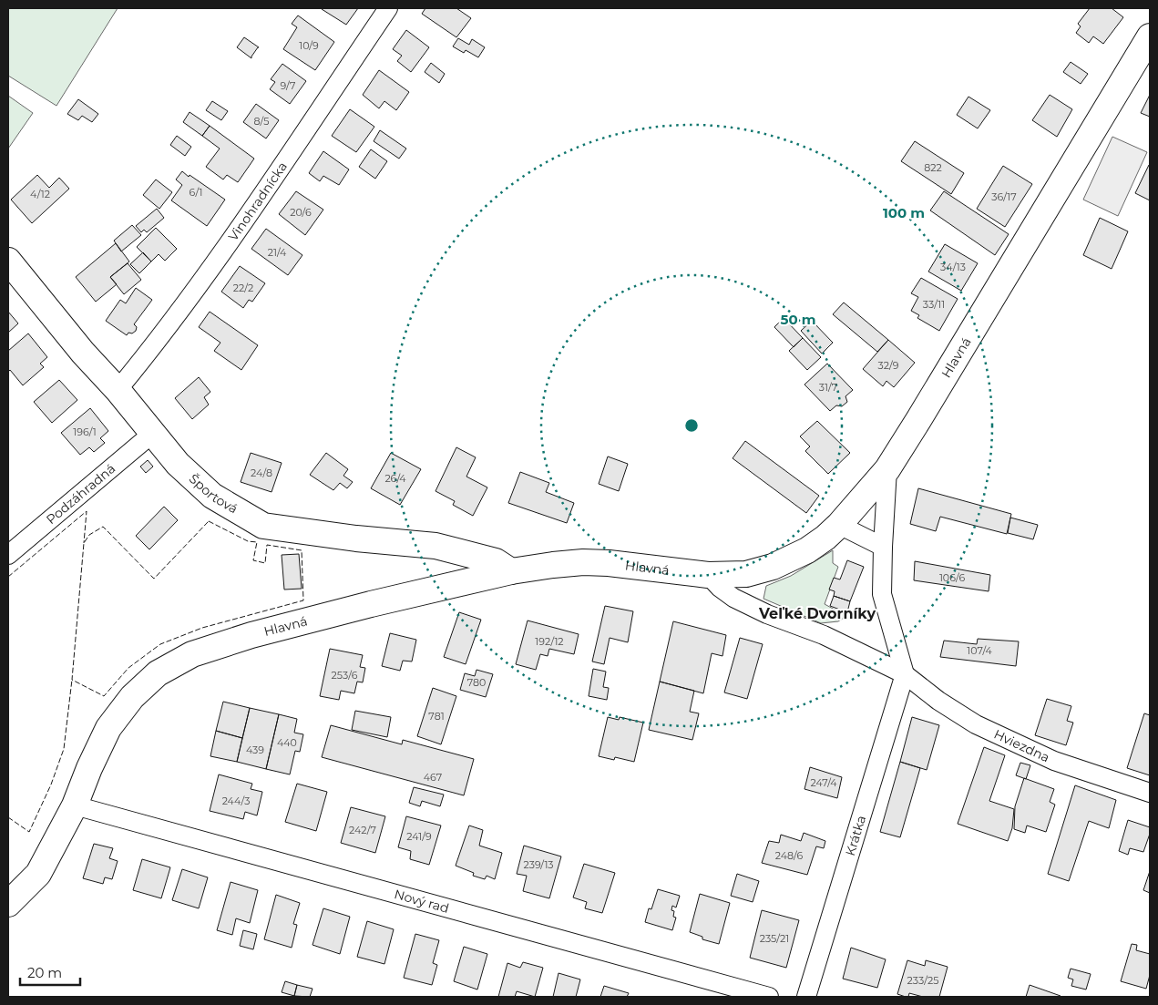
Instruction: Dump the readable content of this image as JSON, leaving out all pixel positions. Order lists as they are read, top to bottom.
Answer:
{
  "streets": {
    "main road": ["Hlavná", "Športová"],
    "street": [
      "Vinohradnícka",
      "Podzáhradná",
      "Hviezdna",
      "Krátka",
      "Nový rad"
    ]
  },
  "crossings": [
    ["Vinohradnícka", "Športová"],
    ["Hlavná", "Športová"],
    ["Hlavná", "Hviezdna"],
    ["Hlavná", "Nový rad"],
    ["Športová", "Podzáhradná"],
    ["Hviezdna", "Krátka"]
  ],
  "districts": ["Veľké Dvorníky"],
  "house_numbers": [
    "10/9",
    "9/7",
    "8/5",
    "822",
    "6/1",
    "4/12",
    "36/17",
    "20/6",
    "21/4",
    "34/13",
    "22/2",
    "33/11",
    "32/9",
    "31/7",
    "196/1",
    "24/8",
    "26/4",
    "106/6",
    "192/12",
    "107/4",
    "253/6",
    "780",
    "781",
    "440",
    "439",
    "467",
    "247/4",
    "244/3",
    "242/7",
    "241/9",
    "248/6",
    "239/13",
    "235/21",
    "233/25"
  ],
  "scale_bar": "20 m",
  "rings": ["100 m", "50 m"]
}
